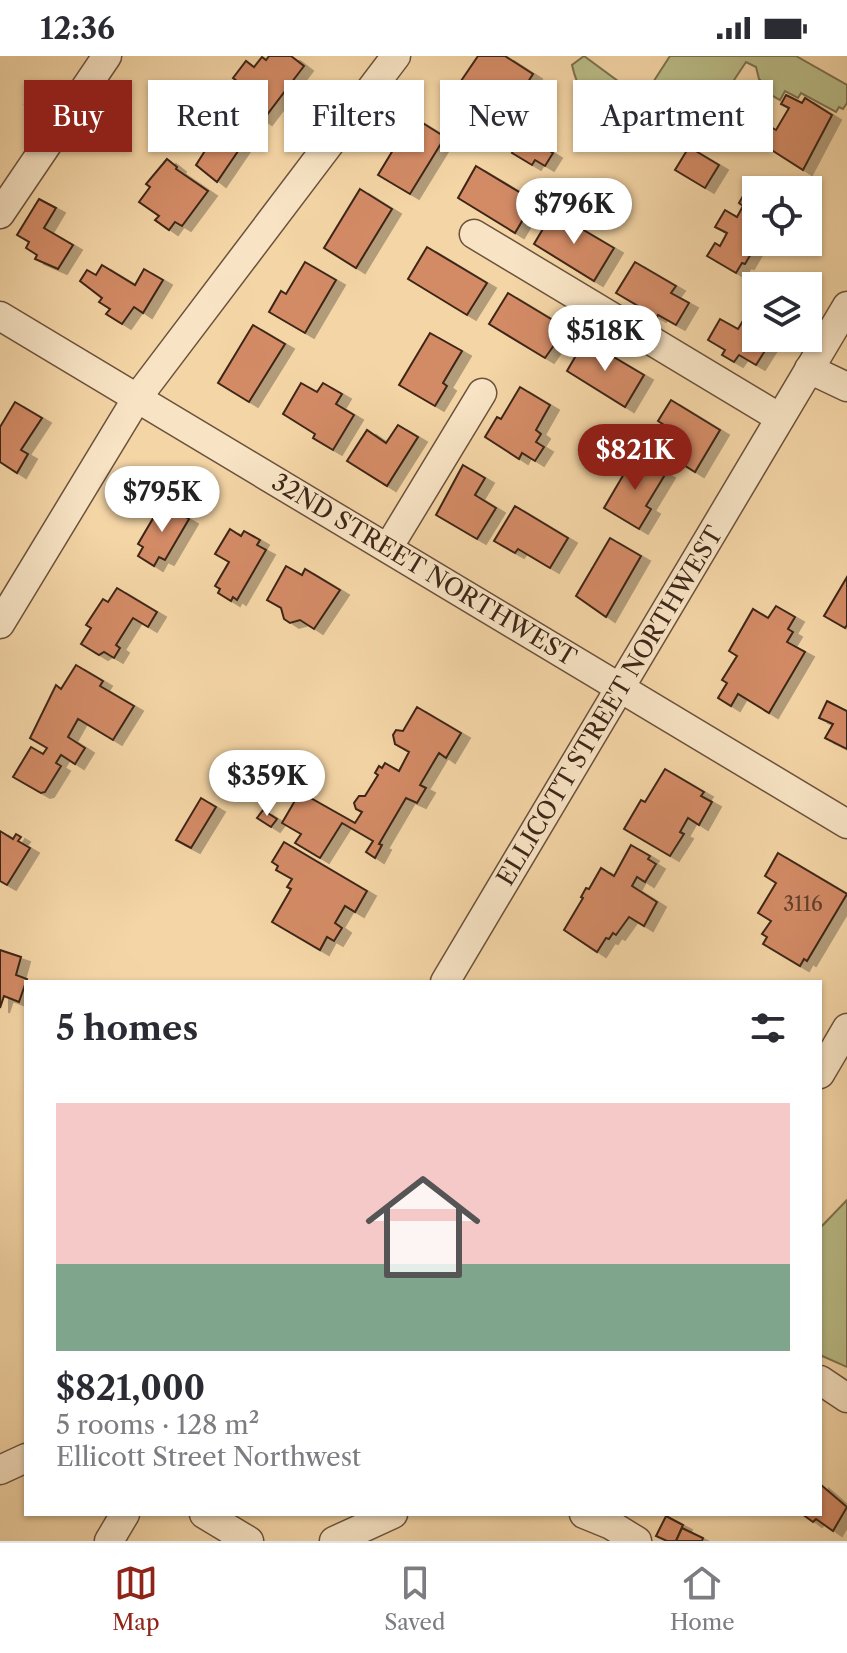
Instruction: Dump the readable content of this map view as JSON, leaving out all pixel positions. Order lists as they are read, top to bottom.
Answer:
{
  "streets": {
    "street": ["32ND STREET NORTHWEST", "ELLICOTT STREET NORTHWEST"]
  },
  "crossings": [
    ["32ND STREET NORTHWEST", "ELLICOTT STREET NORTHWEST"]
  ],
  "house_numbers": ["3116"],
  "page": {
    "status": "12:36",
    "chip": [
      "Buy",
      "Rent",
      "Filters",
      "New",
      "Apartment"
    ],
    "price": [
      "$796K",
      "$518K",
      "$821K",
      "$795K",
      "$359K"
    ],
    "heading": "5 homes",
    "list": [
      {
        "name": "$821,000",
        "note": "5 rooms · 128 m² · Ellicott Street Northwest"
      }
    ],
    "tabs": ["Map", "Saved", "Home"]
  }
}
